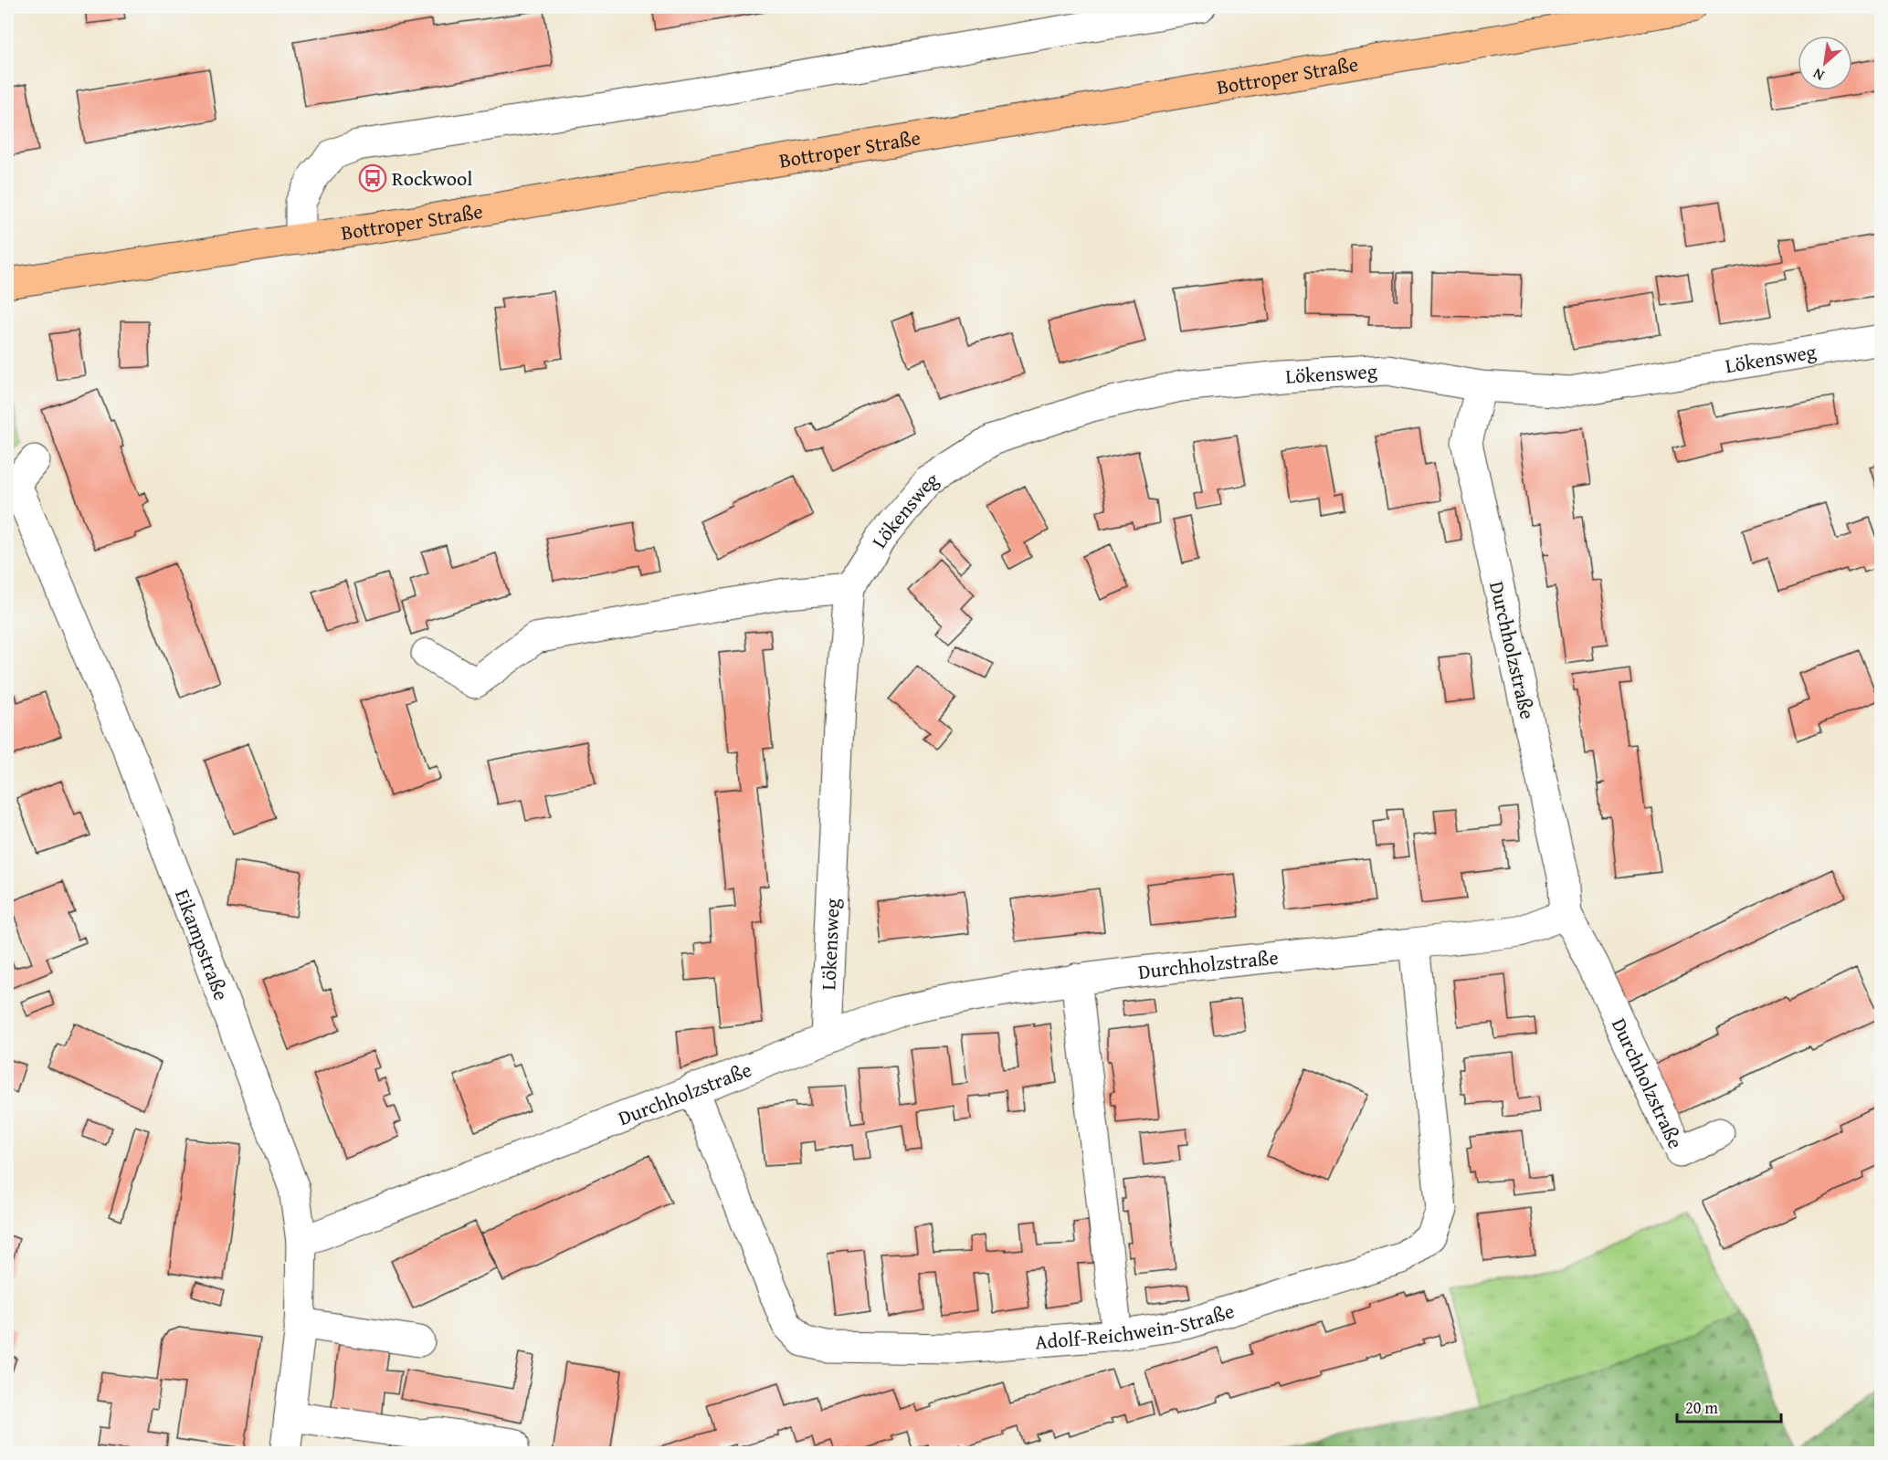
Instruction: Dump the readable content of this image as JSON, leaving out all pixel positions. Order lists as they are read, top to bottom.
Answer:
{
  "streets": {
    "main road": ["Bottroper Straße"],
    "street": [
      "Lökensweg",
      "Durchholzstraße",
      "Eikampstraße",
      "Adolf-Reichwein-Straße"
    ]
  },
  "crossings": [
    ["Lökensweg", "Durchholzstraße"],
    ["Durchholzstraße", "Eikampstraße"],
    ["Durchholzstraße", "Adolf-Reichwein-Straße"]
  ],
  "places": {
    "bus stop": ["Rockwool"]
  },
  "scale_bar": "20 m",
  "north": "bottom left"
}
